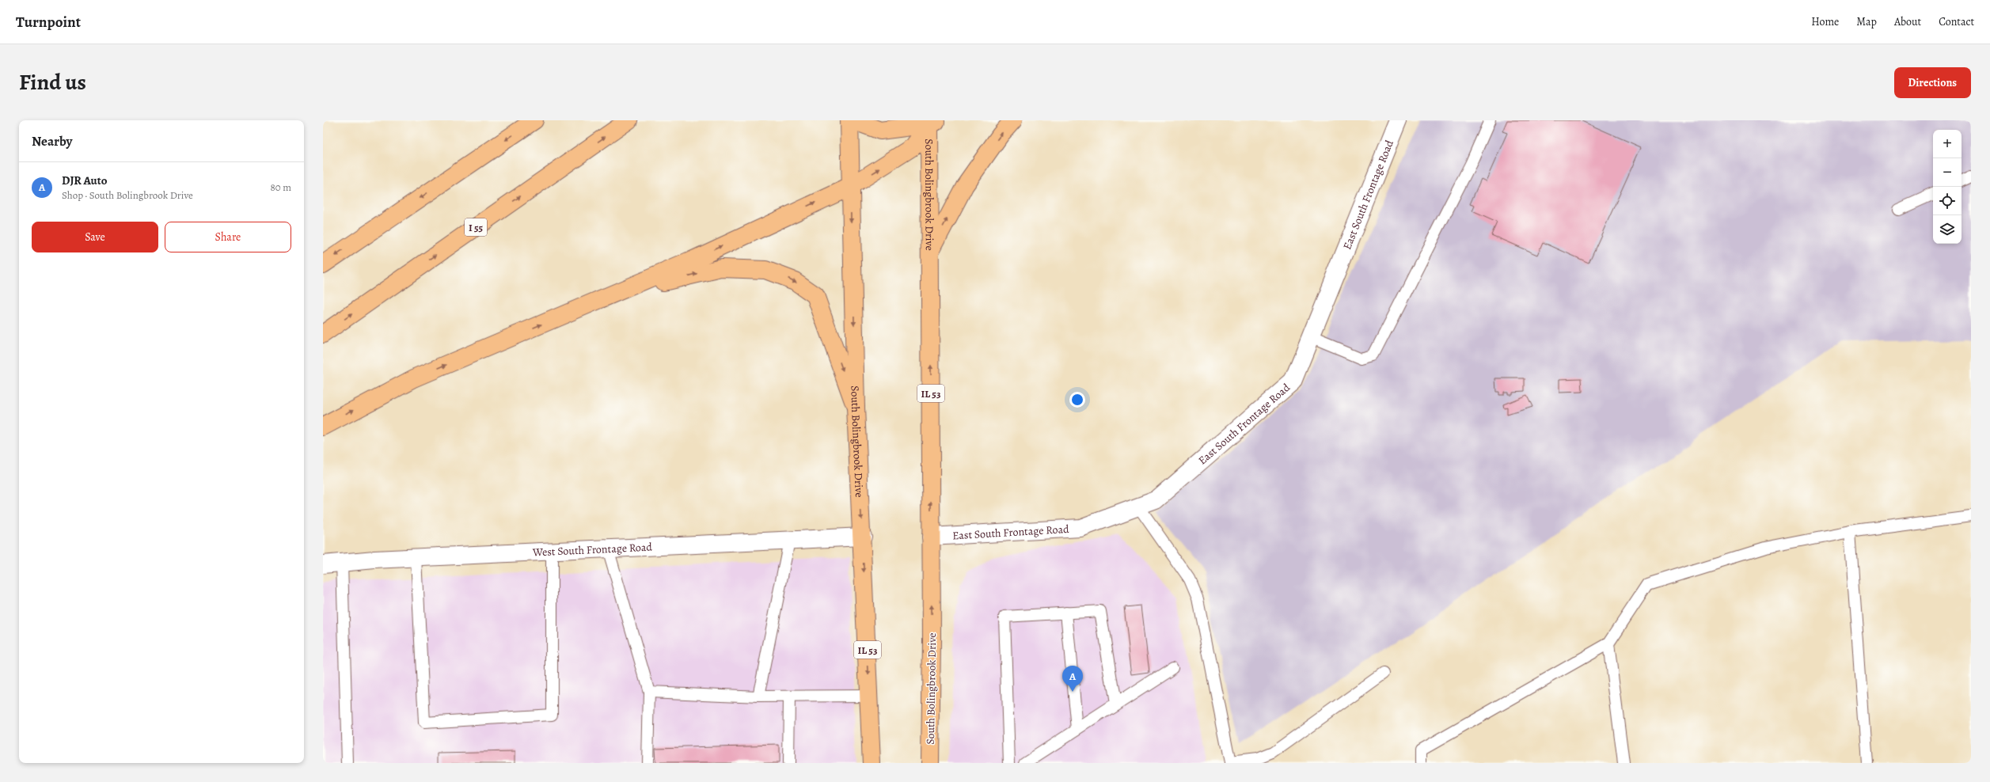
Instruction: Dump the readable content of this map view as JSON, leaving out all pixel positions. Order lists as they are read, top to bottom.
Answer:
{
  "streets": {
    "main road": ["South Bolingbrook Drive", "I 55", "IL 53"],
    "street": ["East South Frontage Road", "West South Frontage Road"]
  },
  "crossings": [
    ["South Bolingbrook Drive", "East South Frontage Road"],
    ["South Bolingbrook Drive", "West South Frontage Road"]
  ],
  "page": {
    "header": "Turnpoint",
    "nav": [
      "Home",
      "Map",
      "About",
      "Contact"
    ],
    "title": "Find us",
    "buttons": [
      "Directions",
      ["Save", "Share"]
    ],
    "heading": "Nearby",
    "map_buttons": ["+", "−"],
    "list": [
      {
        "mark": "A",
        "name": "DJR Auto",
        "note": "Shop · South Bolingbrook Drive",
        "value": "80 m"
      }
    ],
    "pins": "A"
  }
}
